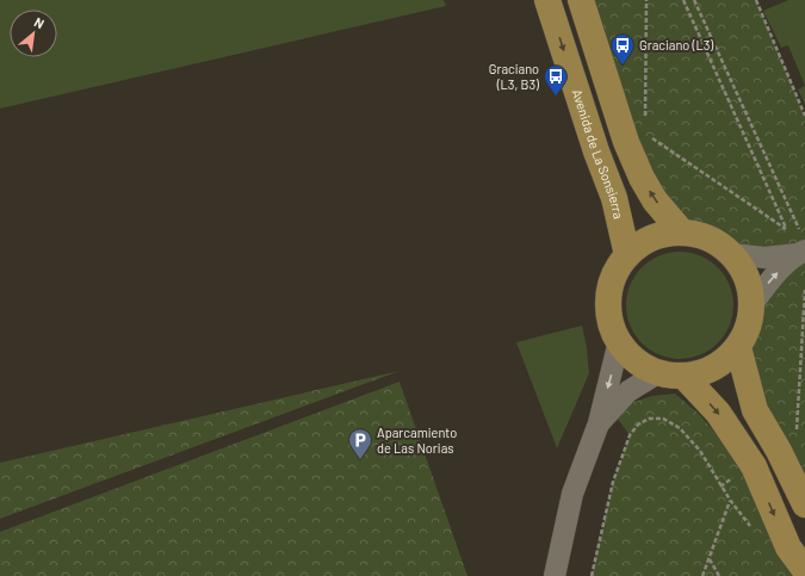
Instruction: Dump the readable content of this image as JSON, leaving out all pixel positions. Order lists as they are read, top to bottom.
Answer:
{
  "streets": {
    "main road": ["Avenida de La Sonsierra"]
  },
  "places": {
    "bus stop": ["Graciano (L3)", "Graciano (L3, B3)"],
    "parking": ["Aparcamiento de Las Norias"]
  },
  "north": "top right"
}
